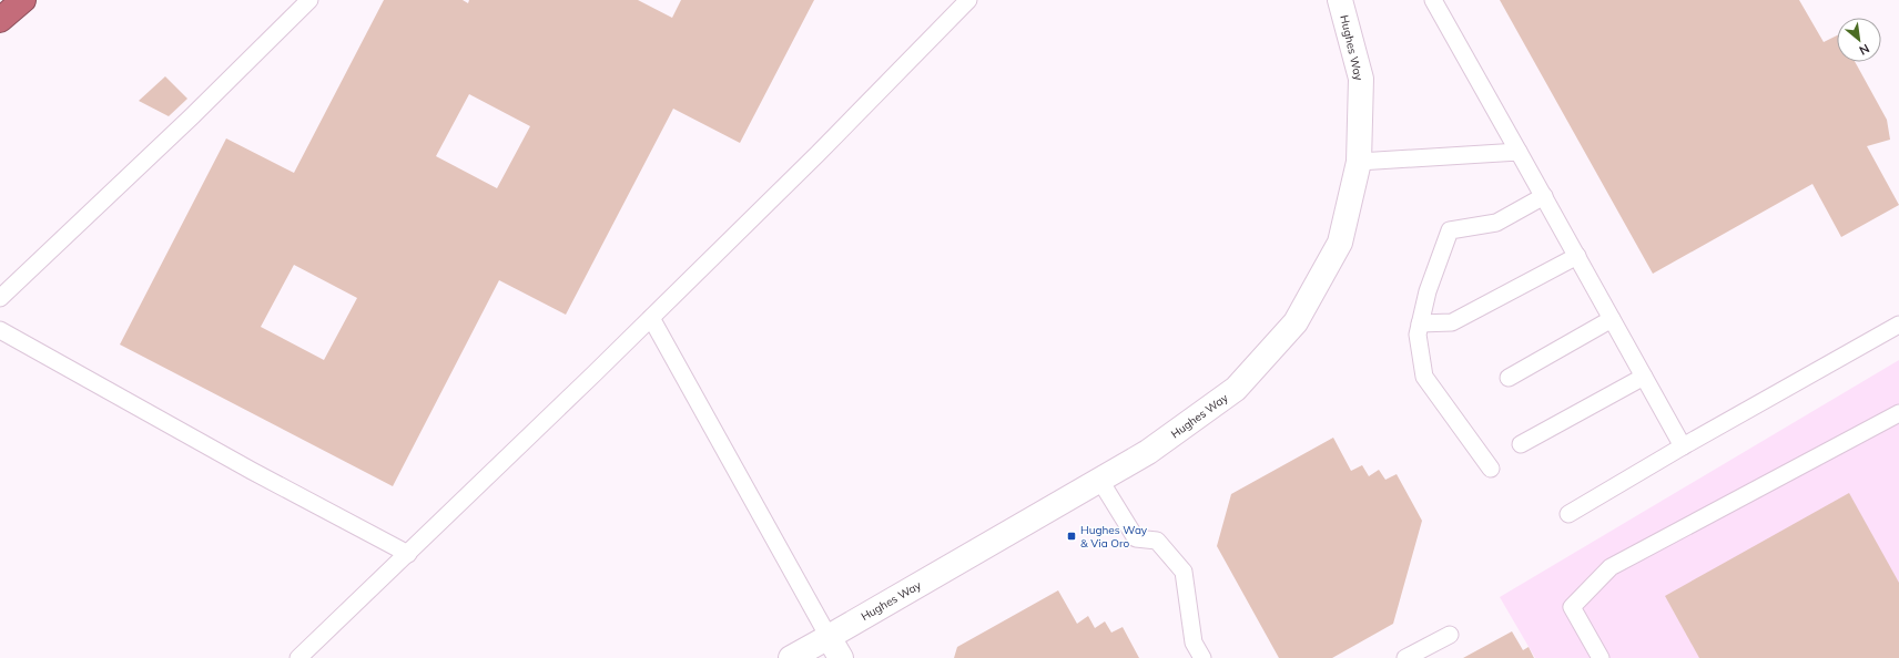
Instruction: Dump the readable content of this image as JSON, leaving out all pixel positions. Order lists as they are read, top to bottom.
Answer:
{
  "streets": {
    "street": ["Hughes Way"]
  },
  "places": {
    "transit": ["Hughes Way & Via Oro"]
  },
  "north": "bottom right"
}
